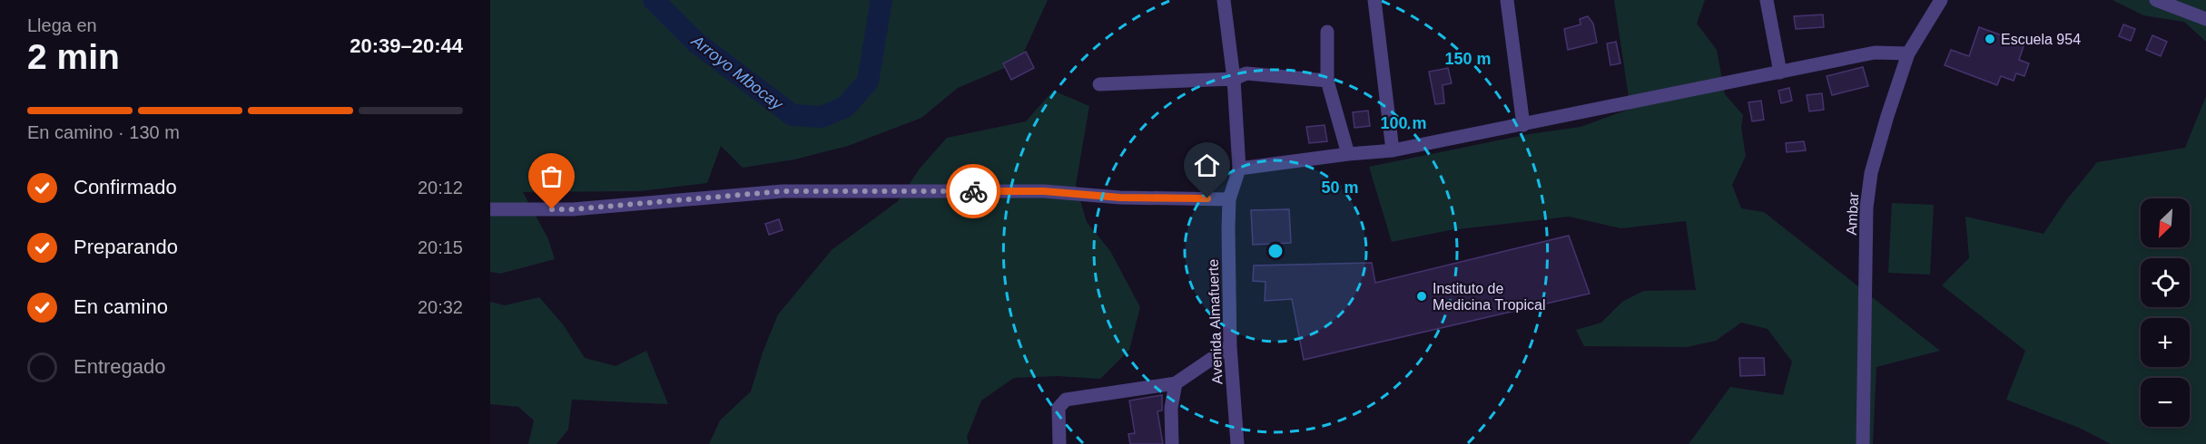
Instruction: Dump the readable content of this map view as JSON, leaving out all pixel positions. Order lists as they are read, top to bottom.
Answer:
{
  "streets": {
    "street": ["Ambar", "Avenida Almafuerte"]
  },
  "water": ["Arroyo Mbocay"],
  "places": ["Escuela 954", "Instituto de Medicina Tropical"],
  "north": "bottom left",
  "page": {
    "heading": ["2 min", "Llega en", "20:39–20:44"],
    "bar": "En camino · 130 m",
    "list": [
      ["Confirmado", "20:12"],
      ["Preparando", "20:15"],
      ["En camino", "20:32"],
      "Entregado"
    ],
    "map_buttons": ["+", "−"]
  },
  "rings": ["150 m", "100 m", "50 m"]
}
